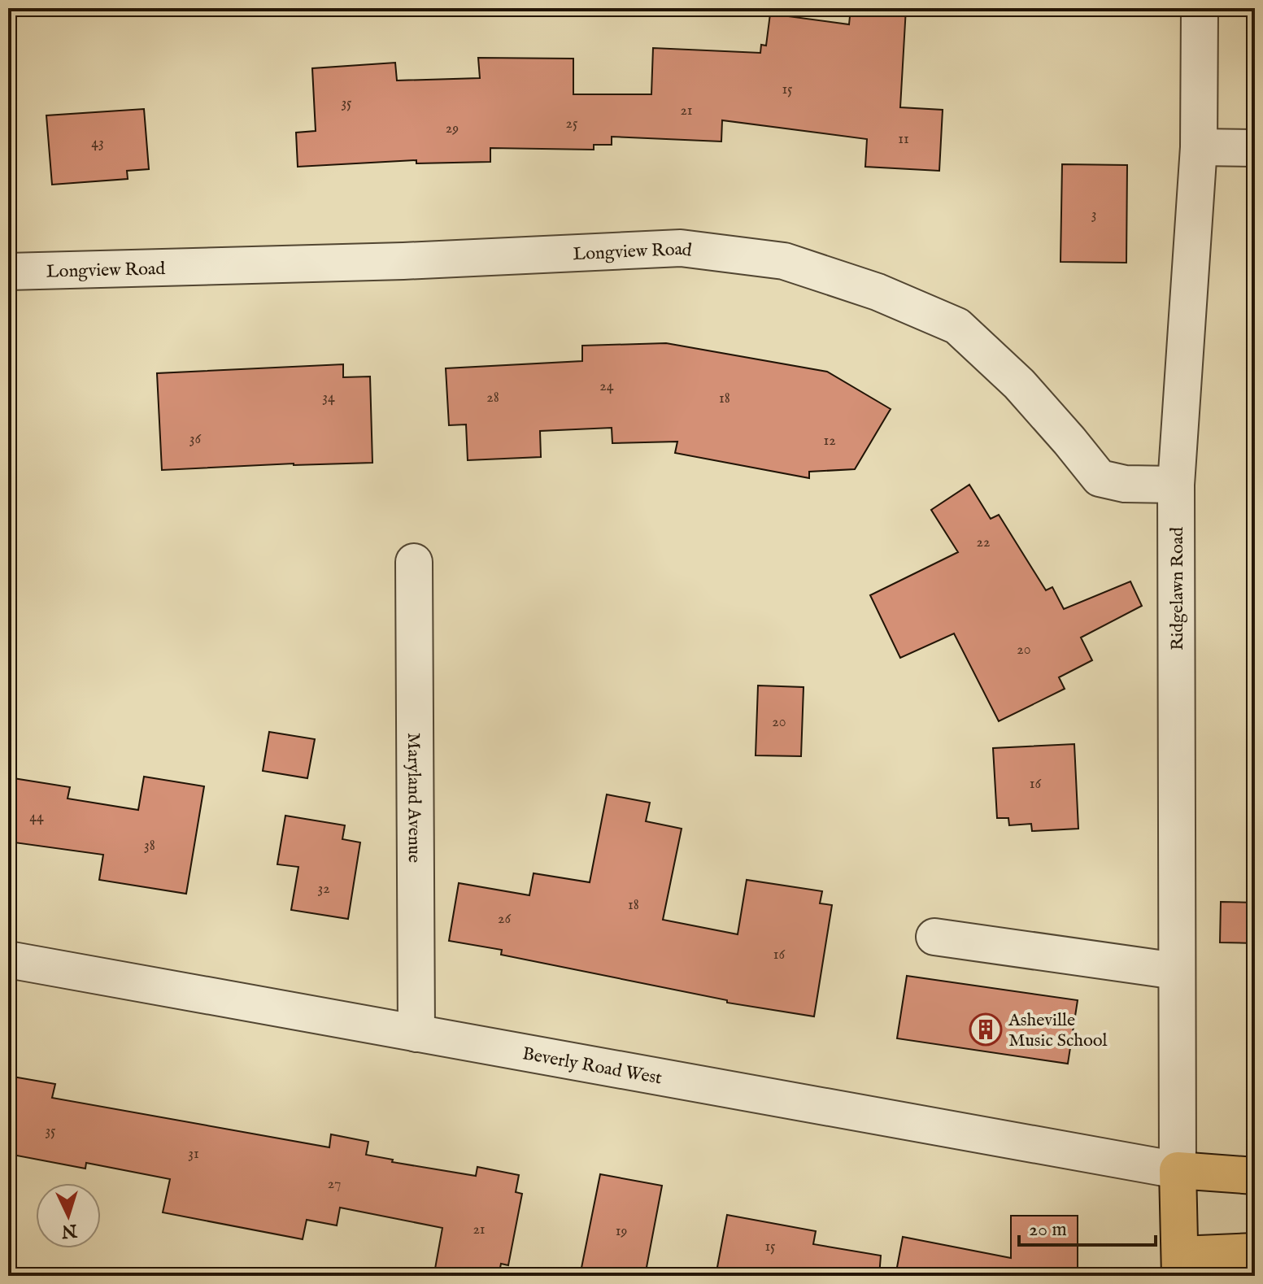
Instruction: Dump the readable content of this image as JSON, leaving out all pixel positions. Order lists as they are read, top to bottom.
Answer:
{
  "streets": {
    "street": [
      "Longview Road",
      "Ridgelawn Road",
      "Maryland Avenue",
      "Beverly Road West"
    ]
  },
  "crossings": [
    ["Longview Road", "Ridgelawn Road"],
    ["Ridgelawn Road", "Beverly Road West"],
    ["Maryland Avenue", "Beverly Road West"]
  ],
  "places": {
    "building": ["Asheville Music School"]
  },
  "house_numbers": [
    "15",
    "35",
    "21",
    "25",
    "29",
    "11",
    "43",
    "3",
    "24",
    "34",
    "28",
    "18",
    "36",
    "12",
    "22",
    "20",
    "20",
    "16",
    "44",
    "38",
    "32",
    "18",
    "26",
    "16",
    "35",
    "31",
    "27",
    "21",
    "19",
    "15"
  ],
  "scale_bar": "20 m",
  "north": "bottom"
}
